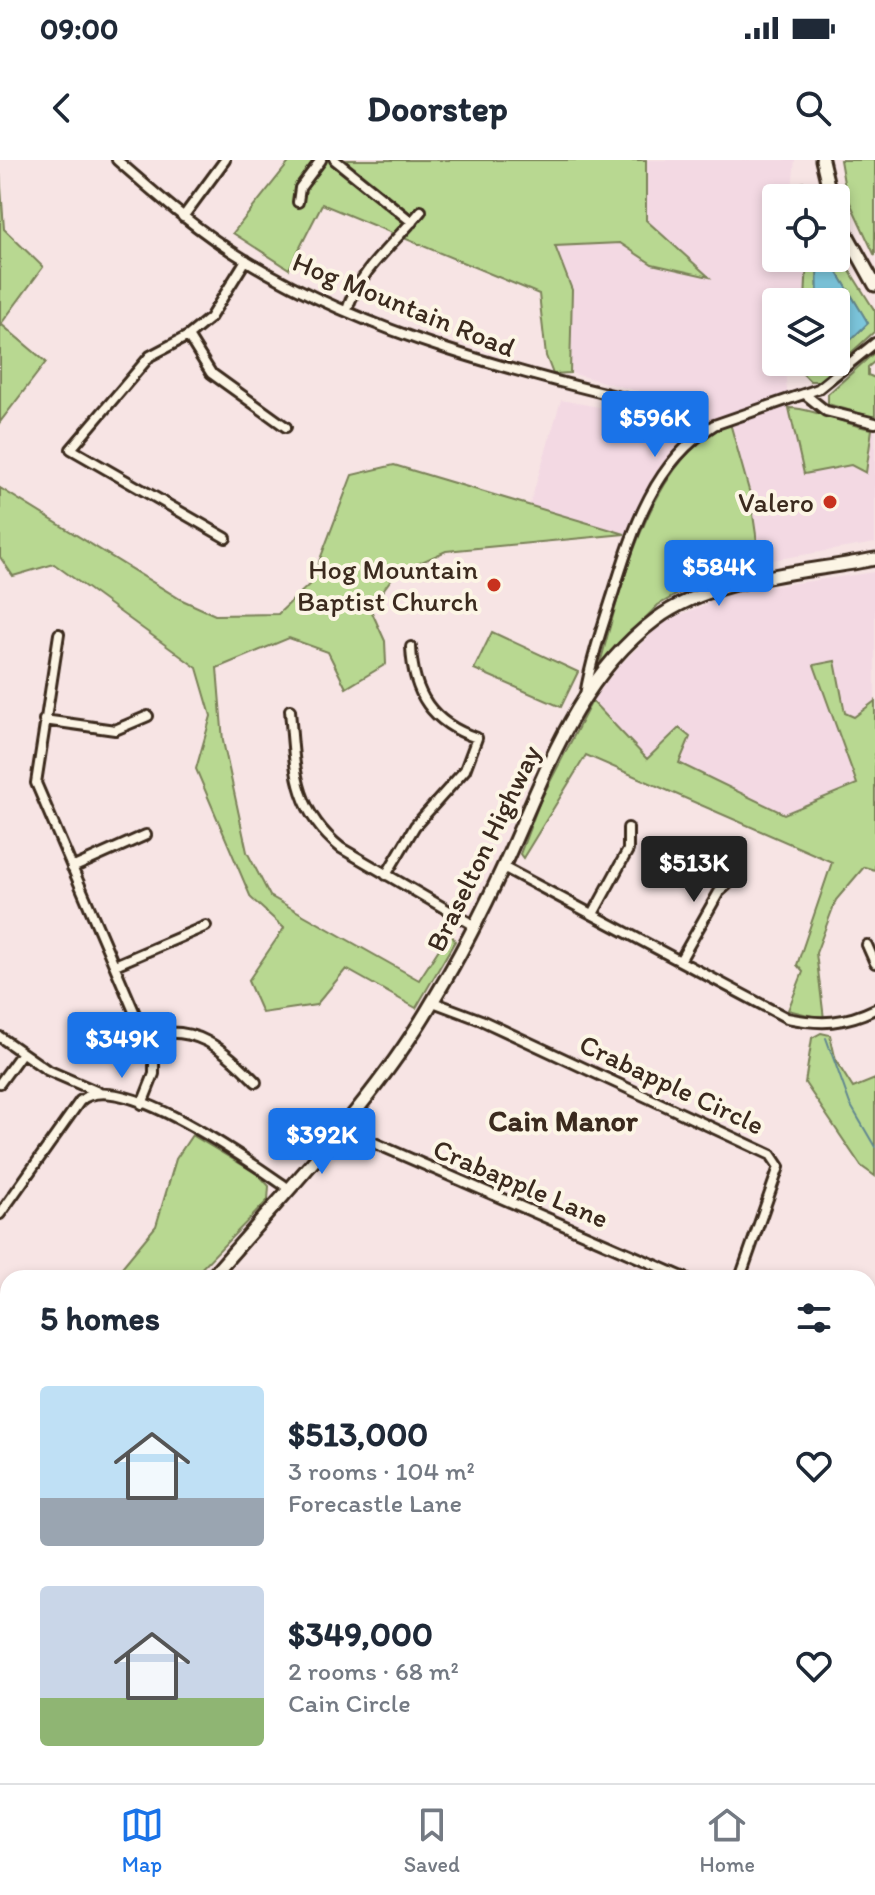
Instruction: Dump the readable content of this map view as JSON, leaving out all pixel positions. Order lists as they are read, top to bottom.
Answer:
{
  "streets": {
    "main road": ["Braselton Highway"],
    "street": ["Hog Mountain Road", "Crabapple Circle", "Crabapple Lane"]
  },
  "crossings": [
    ["Braselton Highway", "Crabapple Circle"],
    ["Braselton Highway", "Crabapple Lane"]
  ],
  "districts": ["Cain Manor"],
  "places": ["Valero", "Hog Mountain Baptist Church"],
  "page": {
    "status": "09:00",
    "header": "Doorstep",
    "price": [
      "$596K",
      "$584K",
      "$513K",
      "$349K",
      "$392K"
    ],
    "heading": "5 homes",
    "list": [
      {
        "name": "$513,000",
        "note": "3 rooms · 104 m² · Forecastle Lane"
      },
      {
        "name": "$349,000",
        "note": "2 rooms · 68 m² · Cain Circle"
      }
    ],
    "tabs": ["Map", "Saved", "Home"]
  }
}
